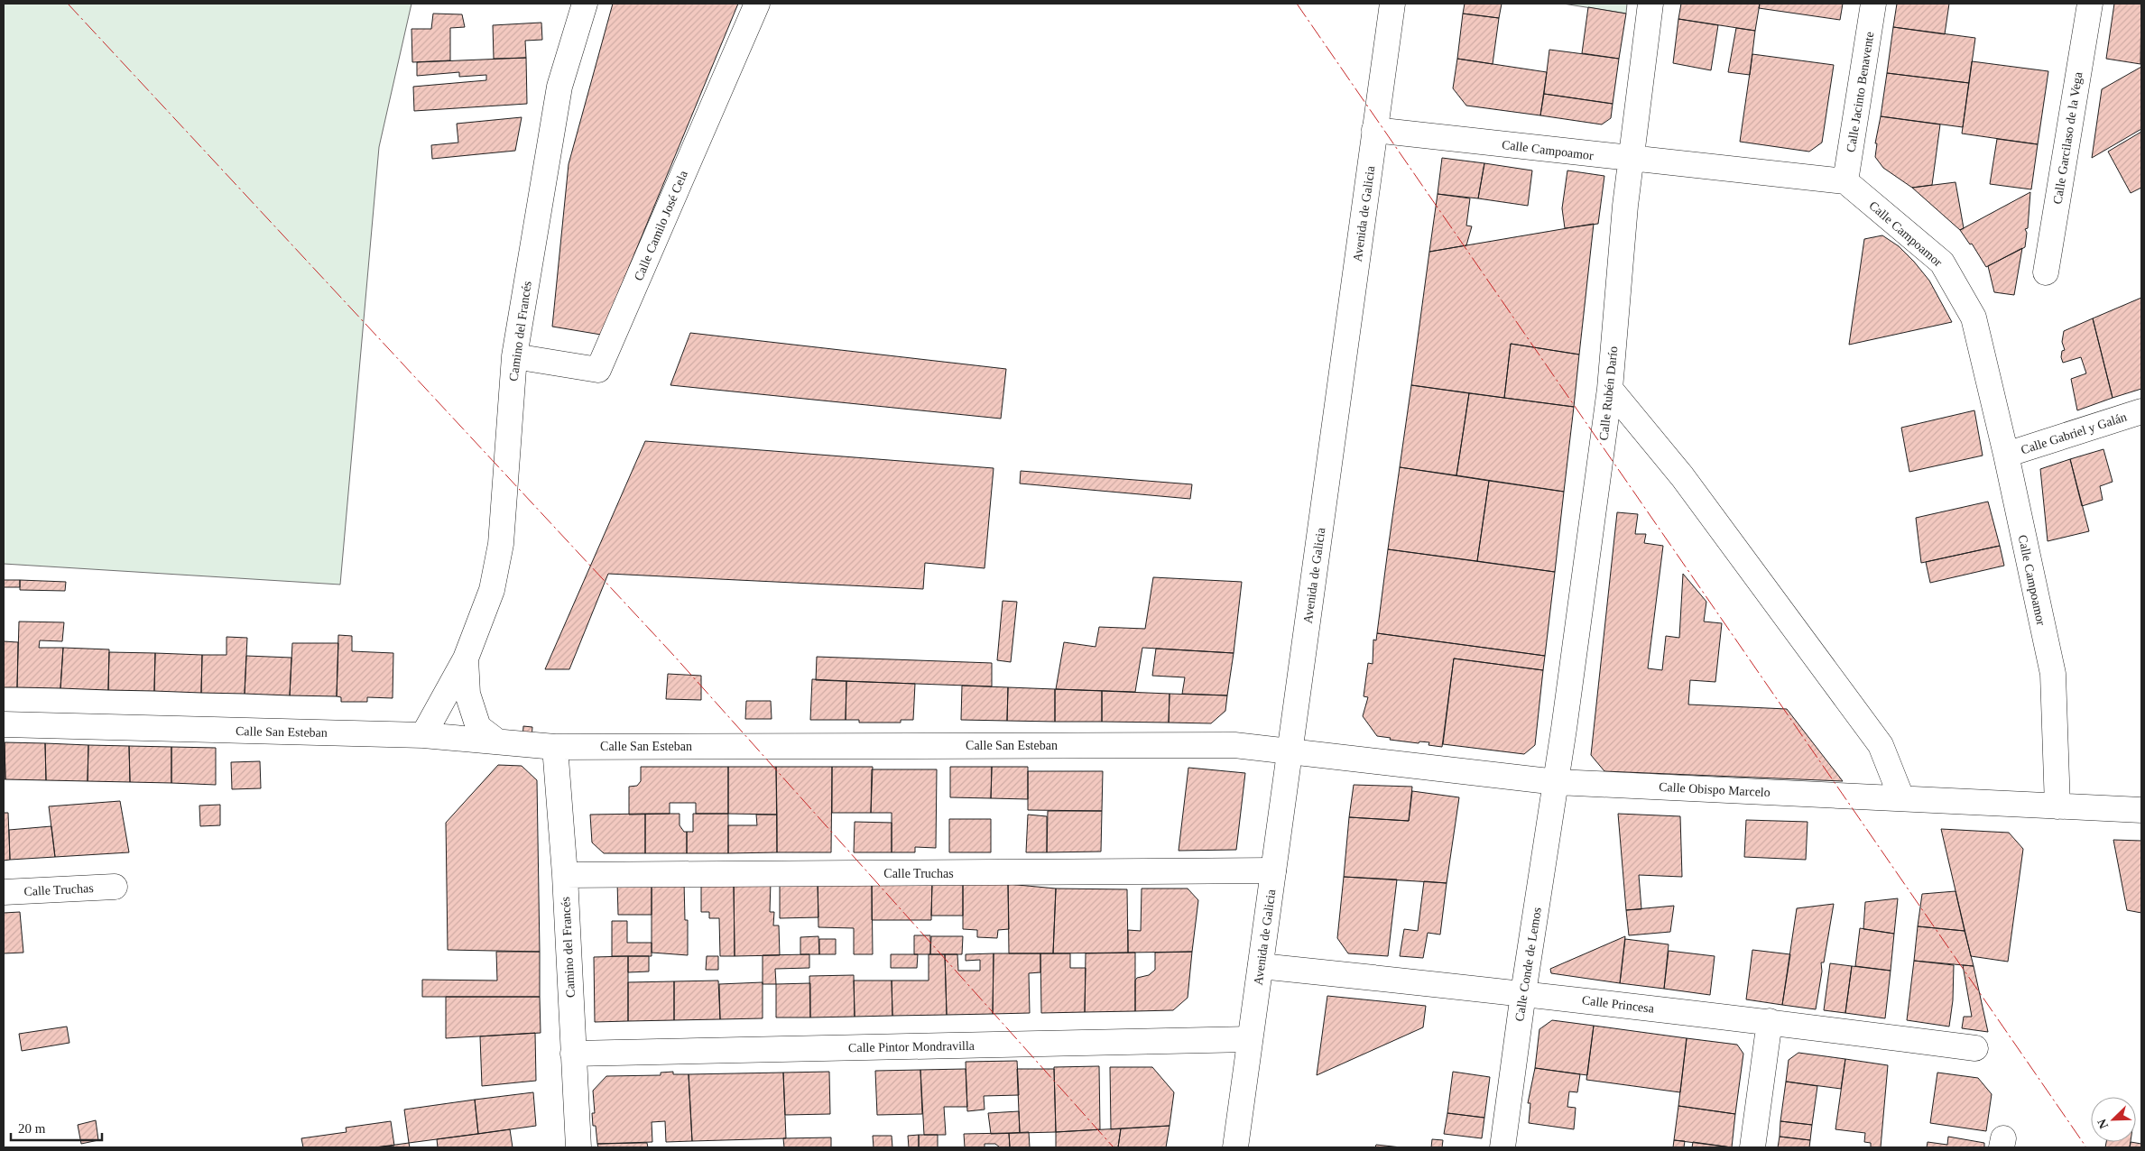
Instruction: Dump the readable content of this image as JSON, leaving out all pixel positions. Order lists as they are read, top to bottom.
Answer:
{
  "streets": {
    "street": [
      "Calle Jacinto Benavente",
      "Calle Garcilaso de la Vega",
      "Calle Campoamor",
      "Avenida de Galicia",
      "Calle Camilo José Cela",
      "Camino del Francés",
      "Calle Rubén Darío",
      "Calle Gabriel y Galán",
      "Calle San Esteban",
      "Calle Obispo Marcelo",
      "Calle Truchas",
      "Calle Conde de Lemos",
      "Calle Princesa",
      "Calle Pintor Mondravilla"
    ]
  },
  "crossings": [
    ["Calle Jacinto Benavente", "Calle Campoamor"],
    ["Calle Campoamor", "Avenida de Galicia"],
    ["Calle Campoamor", "Calle Rubén Darío"],
    ["Calle Campoamor", "Calle Gabriel y Galán"],
    ["Calle Campoamor", "Calle Obispo Marcelo"],
    ["Avenida de Galicia", "Calle San Esteban"],
    ["Avenida de Galicia", "Calle Obispo Marcelo"],
    ["Avenida de Galicia", "Calle Truchas"],
    ["Avenida de Galicia", "Calle Princesa"],
    ["Avenida de Galicia", "Calle Pintor Mondravilla"],
    ["Calle Camilo José Cela", "Camino del Francés"],
    ["Camino del Francés", "Calle San Esteban"],
    ["Camino del Francés", "Calle Truchas"],
    ["Camino del Francés", "Calle Pintor Mondravilla"],
    ["Calle Rubén Darío", "Calle Obispo Marcelo"],
    ["Calle Rubén Darío", "Calle Conde de Lemos"],
    ["Calle San Esteban", "Calle Obispo Marcelo"],
    ["Calle Obispo Marcelo", "Calle Conde de Lemos"],
    ["Calle Conde de Lemos", "Calle Princesa"]
  ],
  "scale_bar": "20 m",
  "north": "bottom left"
}
